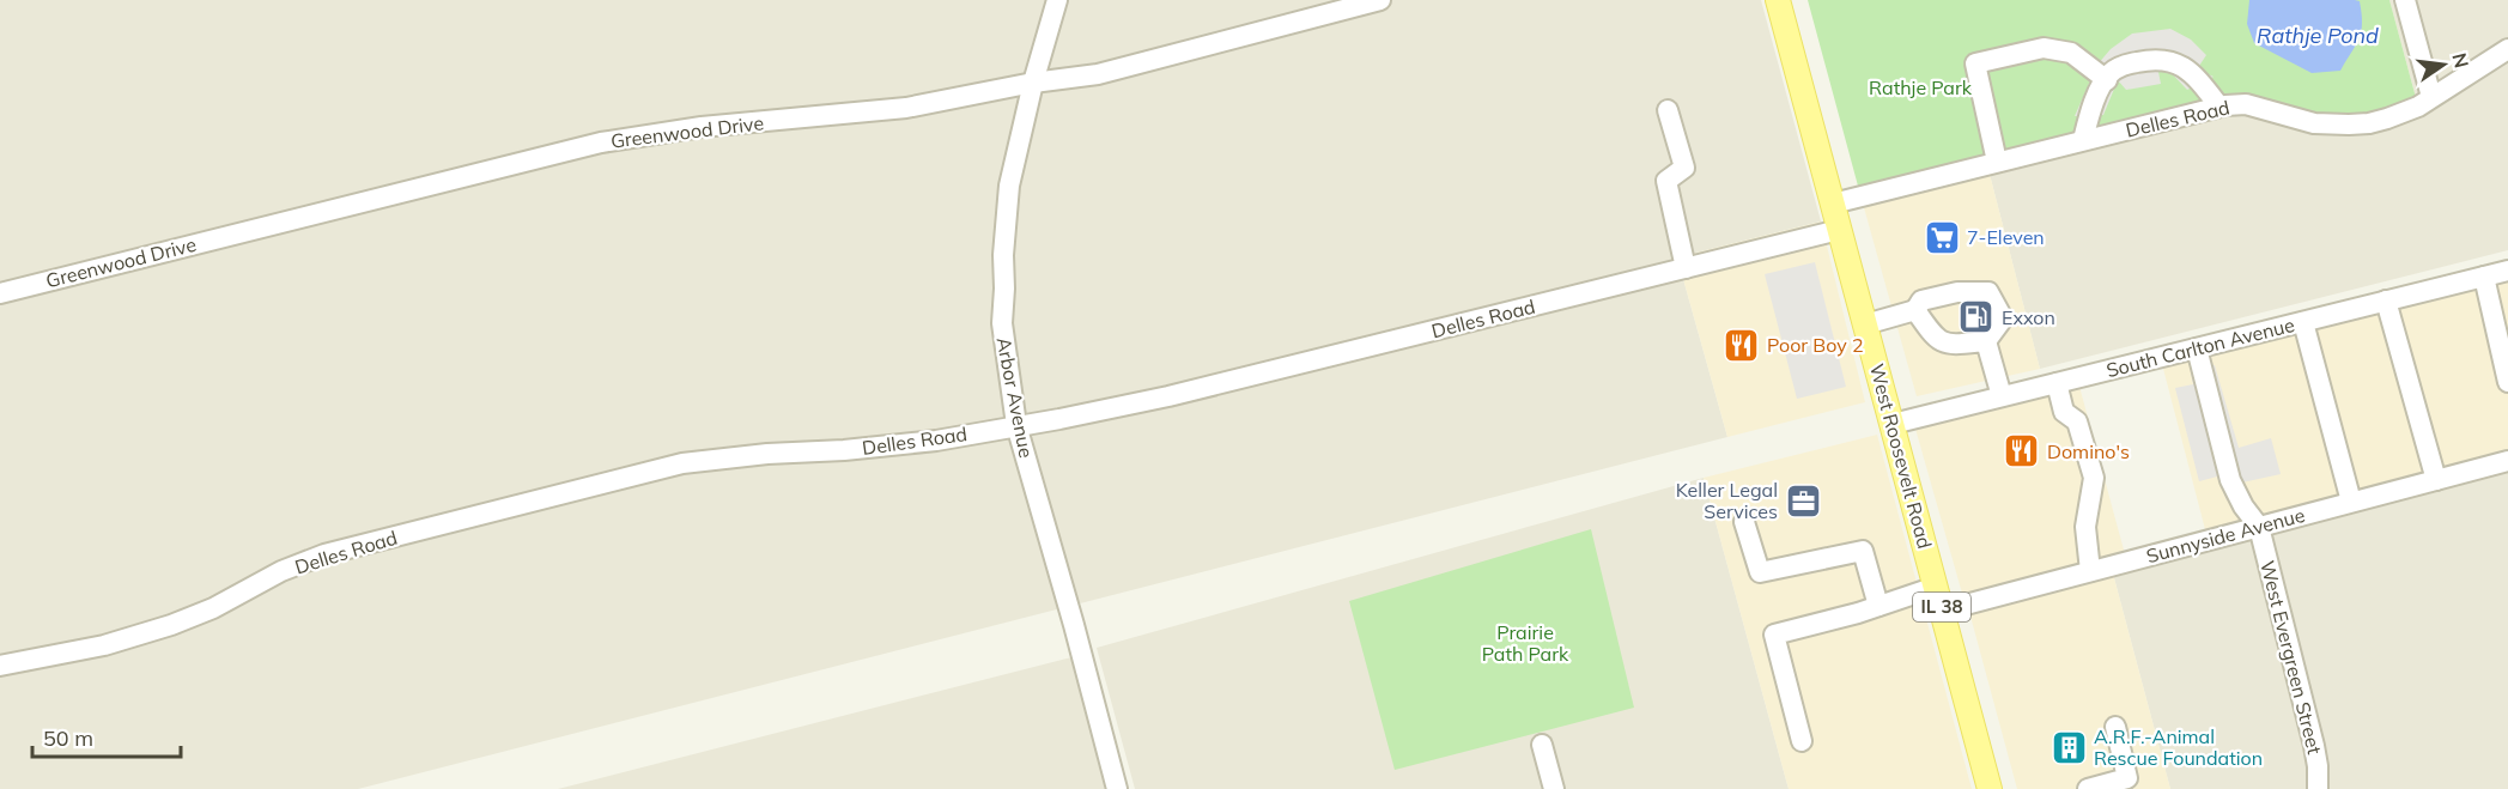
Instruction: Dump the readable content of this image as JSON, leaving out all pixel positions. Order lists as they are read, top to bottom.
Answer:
{
  "streets": {
    "main road": ["West Roosevelt Road", "IL 38"],
    "street": [
      "Delles Road",
      "Greenwood Drive",
      "South Carlton Avenue",
      "Arbor Avenue",
      "Sunnyside Avenue",
      "West Evergreen Street"
    ]
  },
  "crossings": [
    ["Delles Road", "Arbor Avenue"],
    ["Delles Road", "West Roosevelt Road"],
    ["Greenwood Drive", "Arbor Avenue"],
    ["South Carlton Avenue", "West Roosevelt Road"],
    ["West Roosevelt Road", "Sunnyside Avenue"],
    ["Sunnyside Avenue", "West Evergreen Street"]
  ],
  "water": ["Rathje Pond"],
  "parks": ["Rathje Park", "Prairie Path Park"],
  "places": {
    "supermarket": ["7-Eleven"],
    "fuel station": ["Exxon"],
    "restaurant": ["Poor Boy 2", "Domino's"],
    "office": ["Keller Legal Services"],
    "building": ["A.R.F.-Animal Rescue Foundation"]
  },
  "scale_bar": "50 m",
  "north": "right"
}
